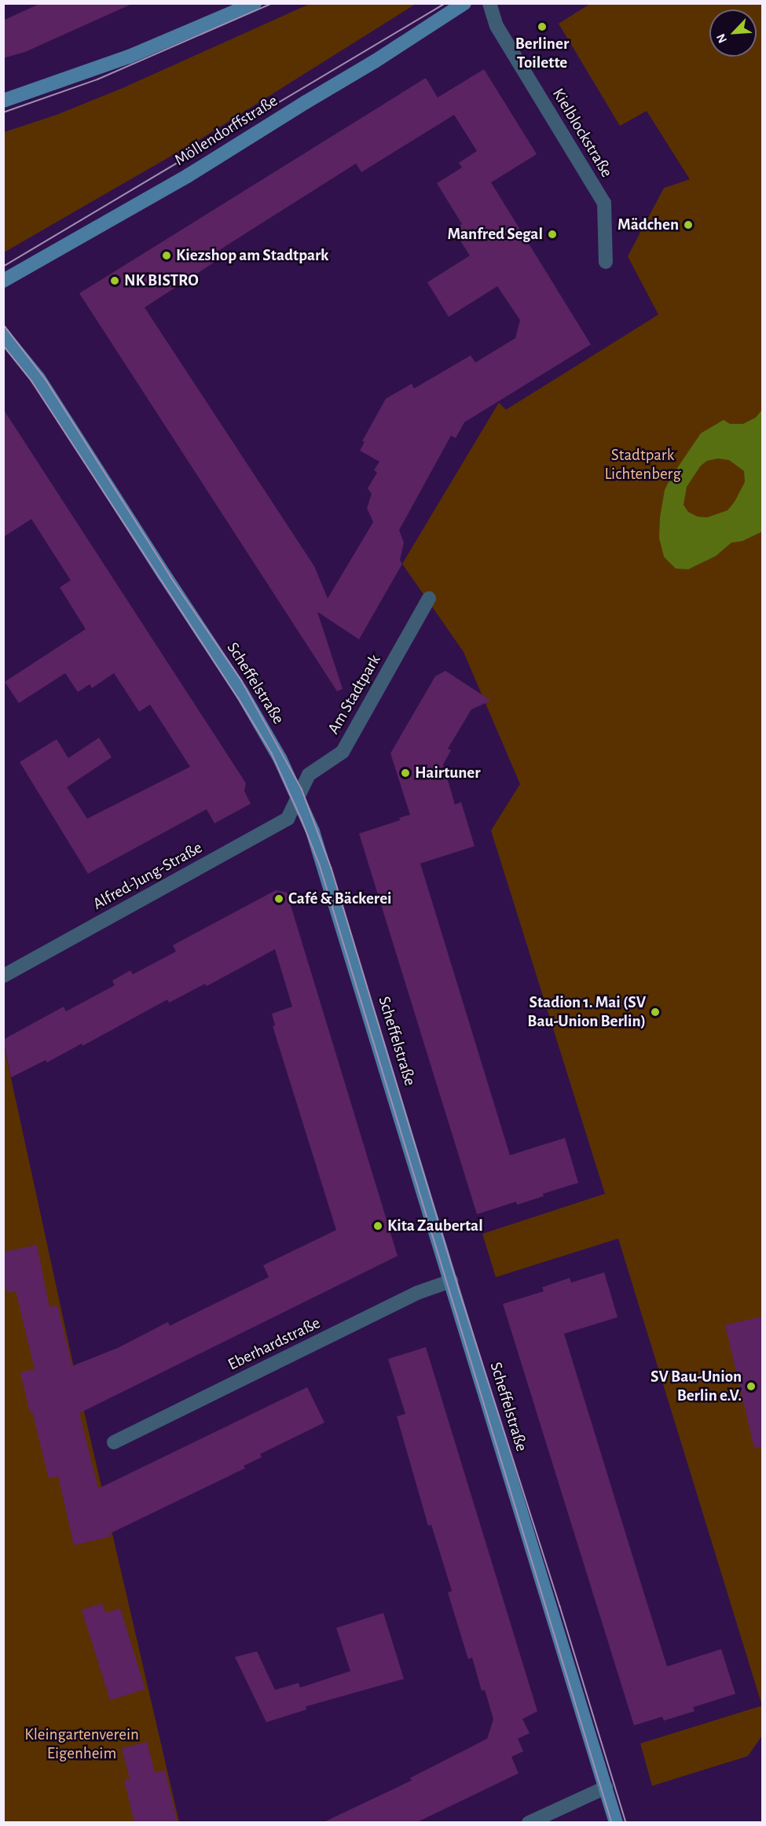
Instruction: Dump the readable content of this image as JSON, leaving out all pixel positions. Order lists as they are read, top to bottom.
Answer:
{
  "streets": {
    "street": [
      "Möllendorffstraße",
      "Kielblockstraße",
      "Scheffelstraße",
      "Am Stadtpark",
      "Alfred-Jung-Straße",
      "Eberhardstraße"
    ]
  },
  "crossings": [
    ["Scheffelstraße", "Am Stadtpark"],
    ["Scheffelstraße", "Alfred-Jung-Straße"],
    ["Scheffelstraße", "Eberhardstraße"],
    ["Am Stadtpark", "Alfred-Jung-Straße"]
  ],
  "parks": ["Stadtpark Lichtenberg", "Kleingartenverein Eigenheim"],
  "places": [
    "Berliner Toilette",
    "Mädchen",
    "Manfred Segal",
    "Kiezshop am Stadtpark",
    "NK BISTRO",
    "Hairtuner",
    "Café & Bäckerei",
    "Stadion 1. Mai (SV Bau-Union Berlin)",
    "Kita Zaubertal",
    "SV Bau-Union Berlin e.V."
  ],
  "north": "bottom left"
}
